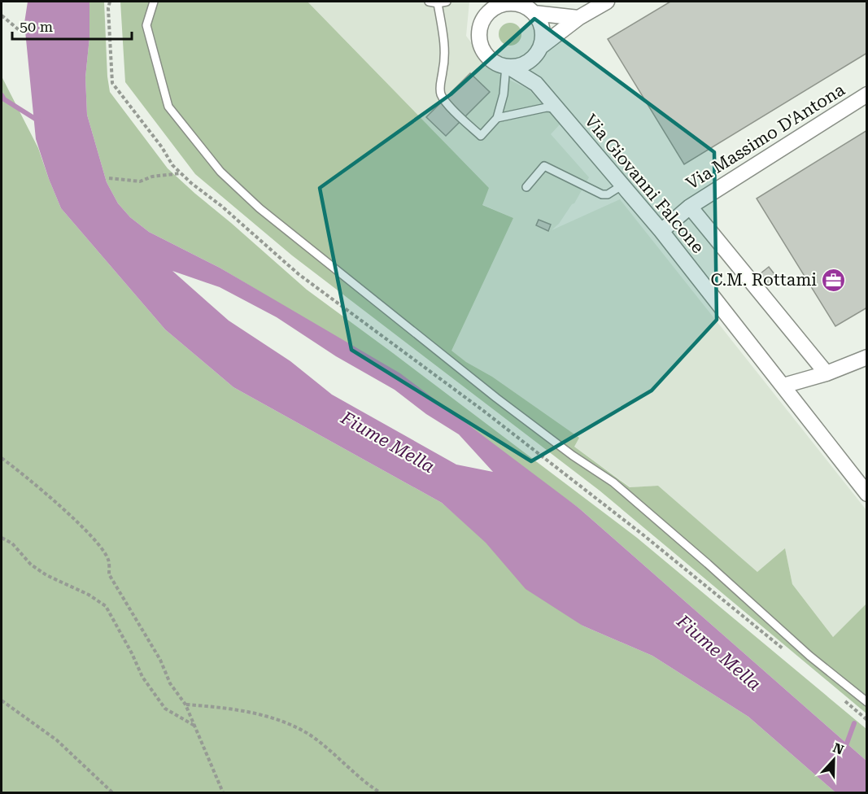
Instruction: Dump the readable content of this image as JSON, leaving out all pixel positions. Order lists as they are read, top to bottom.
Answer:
{
  "streets": {
    "street": ["Via Massimo D'Antona", "Via Giovanni Falcone"]
  },
  "crossings": [
    ["Via Massimo D'Antona", "Via Giovanni Falcone"]
  ],
  "water": ["Fiume Mella"],
  "places": {
    "office": ["C.M. Rottami"]
  },
  "scale_bar": "50 m",
  "north": "top"
}
